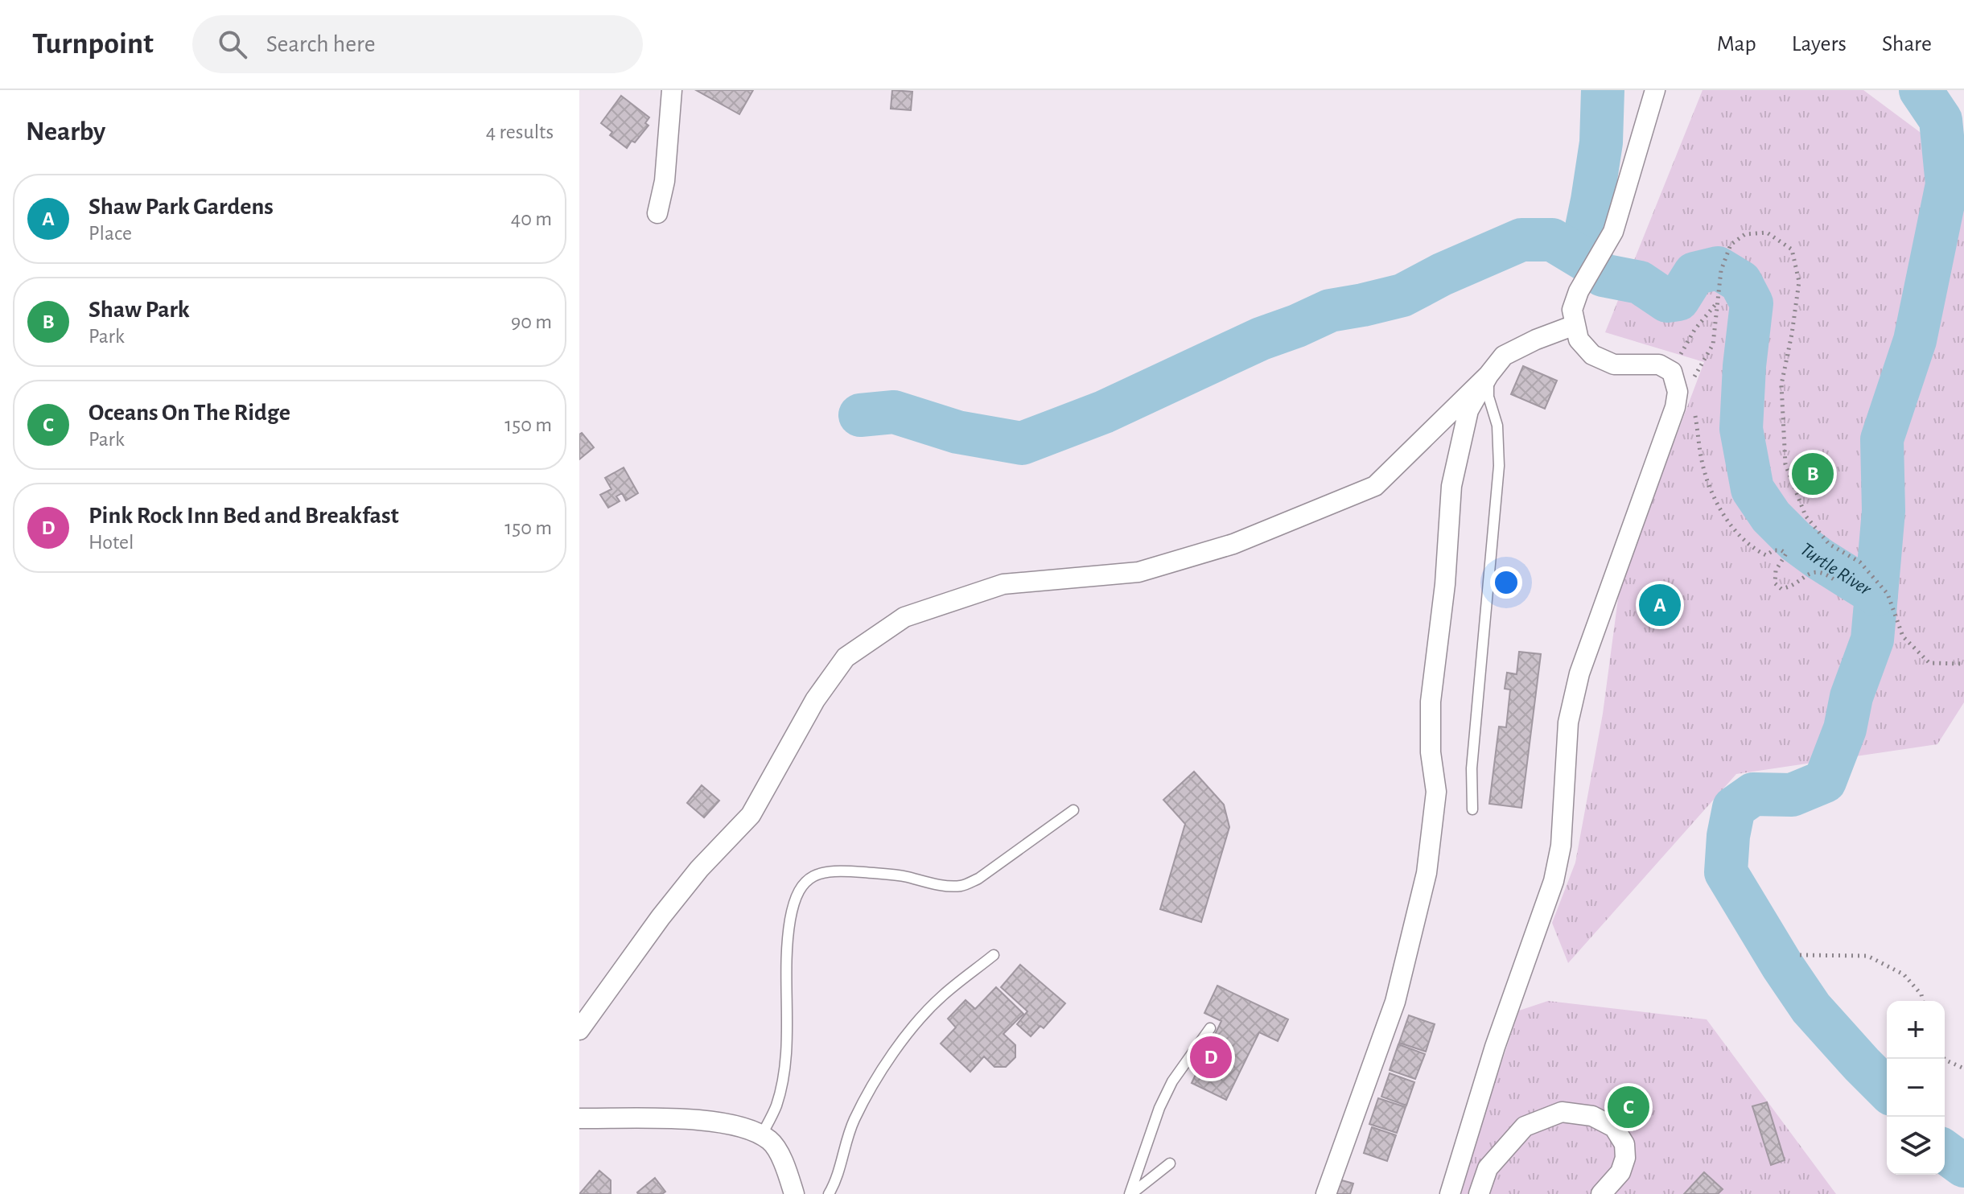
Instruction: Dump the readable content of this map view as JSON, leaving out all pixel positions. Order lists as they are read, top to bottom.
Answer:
{
  "water": ["Turtle River"],
  "page": {
    "header": "Turnpoint",
    "search": "Search here",
    "nav": ["Map", "Layers", "Share"],
    "heading": ["Nearby", "4 results"],
    "list": [
      {
        "mark": "A",
        "name": "Shaw Park Gardens",
        "note": "Place",
        "value": "40 m"
      },
      {
        "mark": "B",
        "name": "Shaw Park",
        "note": "Park",
        "value": "90 m"
      },
      {
        "mark": "C",
        "name": "Oceans On The Ridge",
        "note": "Park",
        "value": "150 m"
      },
      {
        "mark": "D",
        "name": "Pink Rock Inn Bed and Breakfast",
        "note": "Hotel",
        "value": "150 m"
      }
    ],
    "pins": [
      "B",
      "A",
      "D",
      "C"
    ],
    "map_buttons": ["+", "−"]
  }
}
